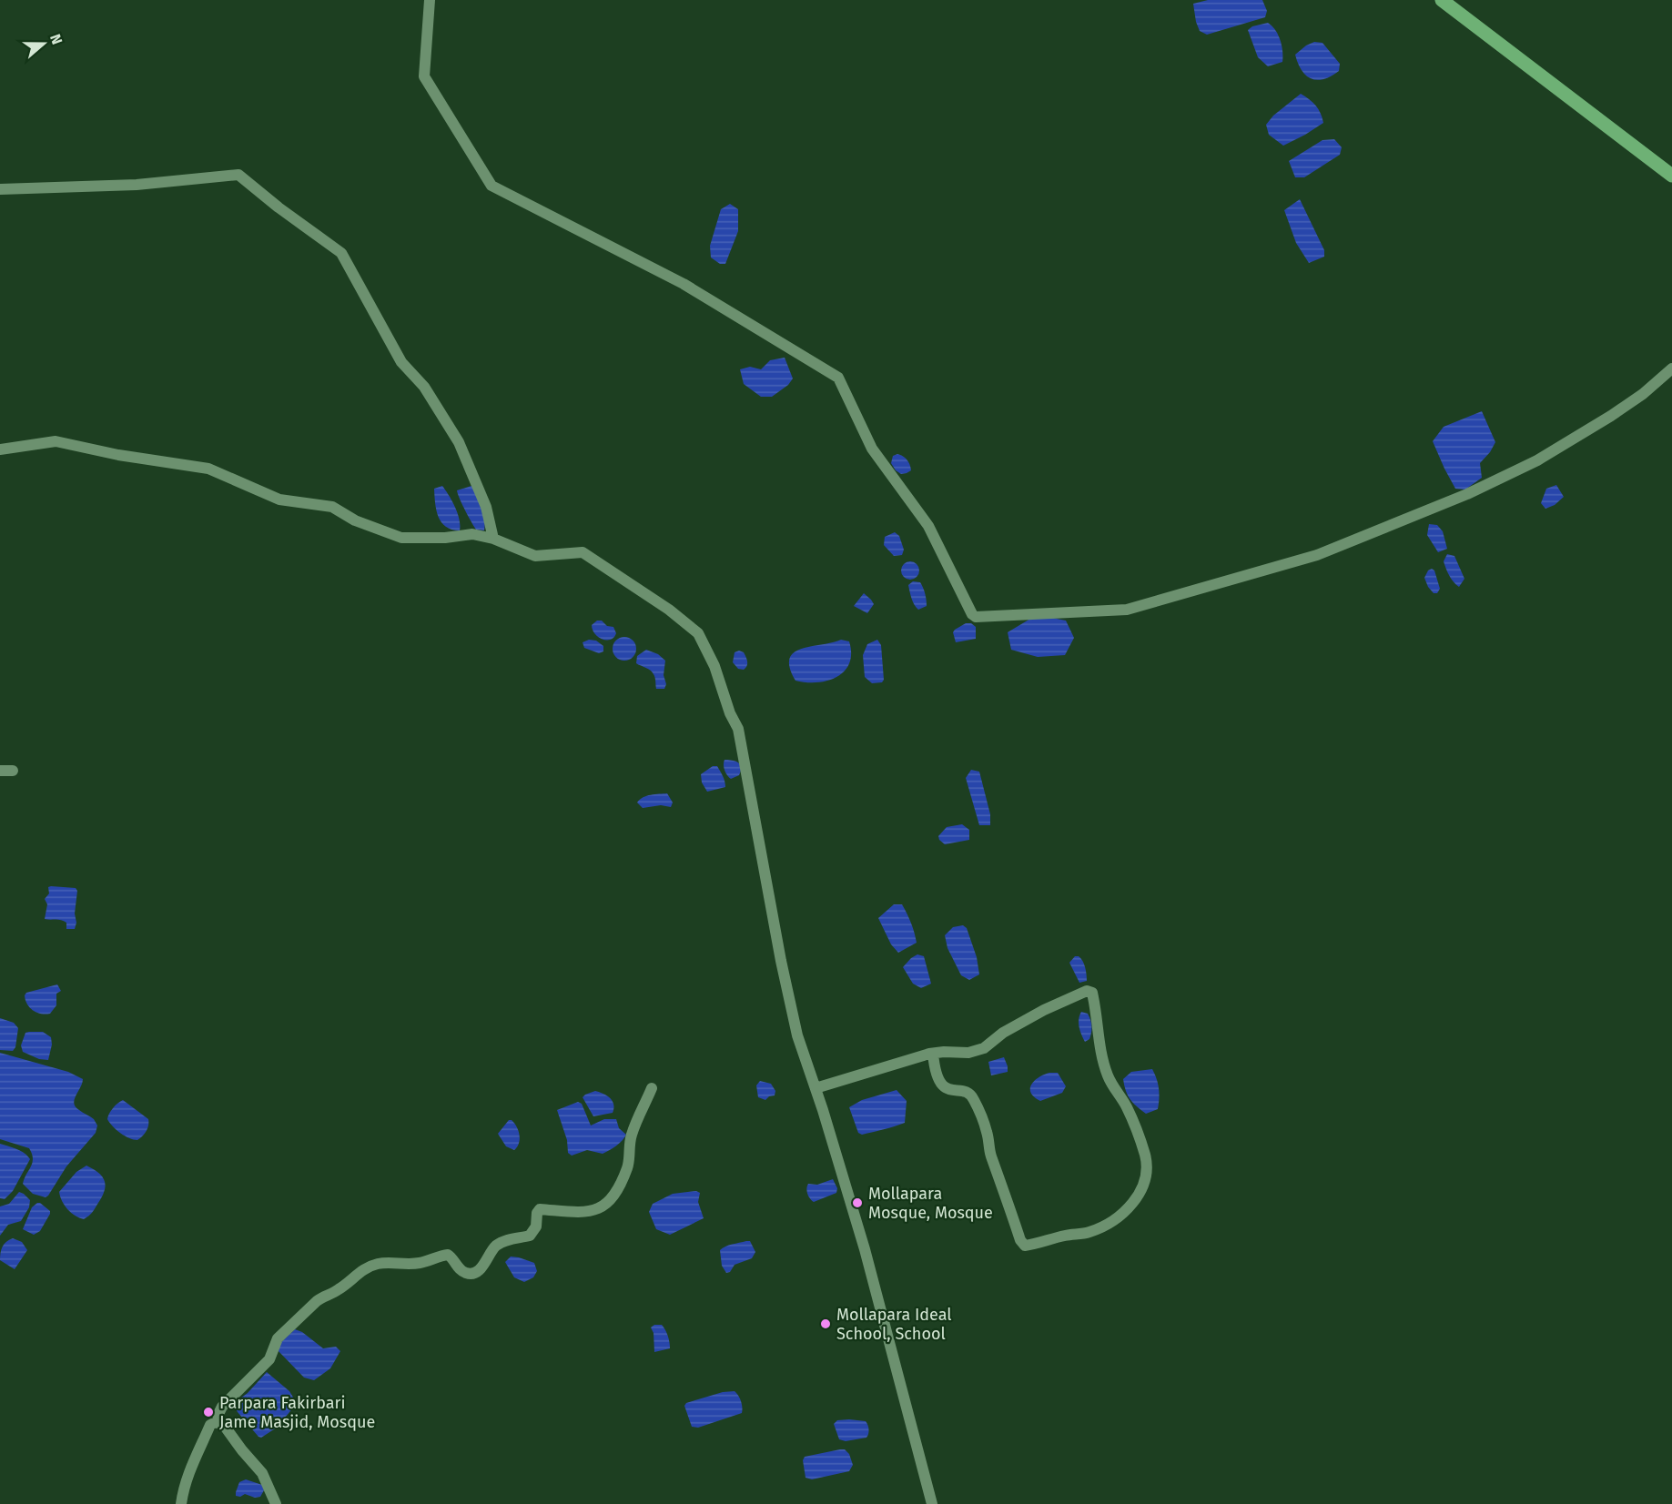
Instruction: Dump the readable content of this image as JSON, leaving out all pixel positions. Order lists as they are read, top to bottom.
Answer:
{
  "places": ["Mollapara Mosque, Mosque", "Mollapara Ideal School, School", "Parpara Fakirbari Jame Masjid, Mosque"],
  "north": "right"
}
